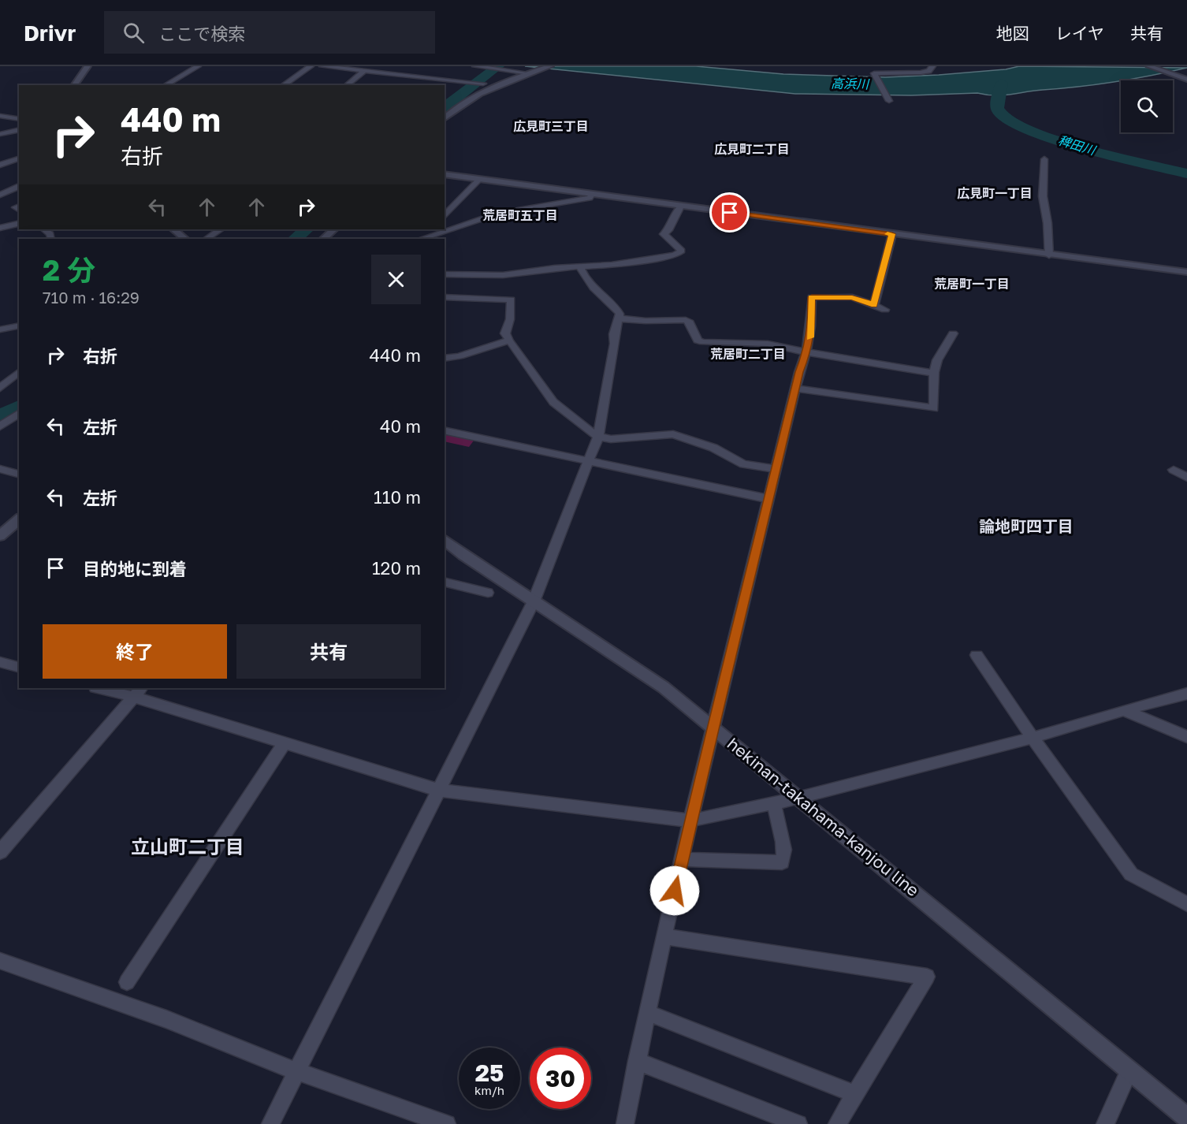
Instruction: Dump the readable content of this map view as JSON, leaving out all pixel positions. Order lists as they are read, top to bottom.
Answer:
{
  "streets": {
    "main road": ["hekinan-takahama-kanjou line"]
  },
  "districts": [
    "広見町三丁目",
    "広見町二丁目",
    "広見町一丁目",
    "荒居町五丁目",
    "荒居町一丁目",
    "荒居町二丁目",
    "論地町四丁目",
    "立山町二丁目"
  ],
  "water": ["高浜川", "稗田川"],
  "page": {
    "header": "Drivr",
    "search": "ここで検索",
    "nav": ["地図", "レイヤ", "共有"],
    "turn": ["440 m", "右折"],
    "heading": ["2 分", "710 m · 16:29"],
    "list": [
      {
        "name": "右折",
        "value": "440 m"
      },
      {
        "name": "左折",
        "value": "40 m"
      },
      {
        "name": "左折",
        "value": "110 m"
      },
      {
        "name": "目的地に到着",
        "value": "120 m"
      }
    ],
    "buttons": ["終了", "共有"],
    "speed": "25 km/h",
    "limit": "30"
  }
}
